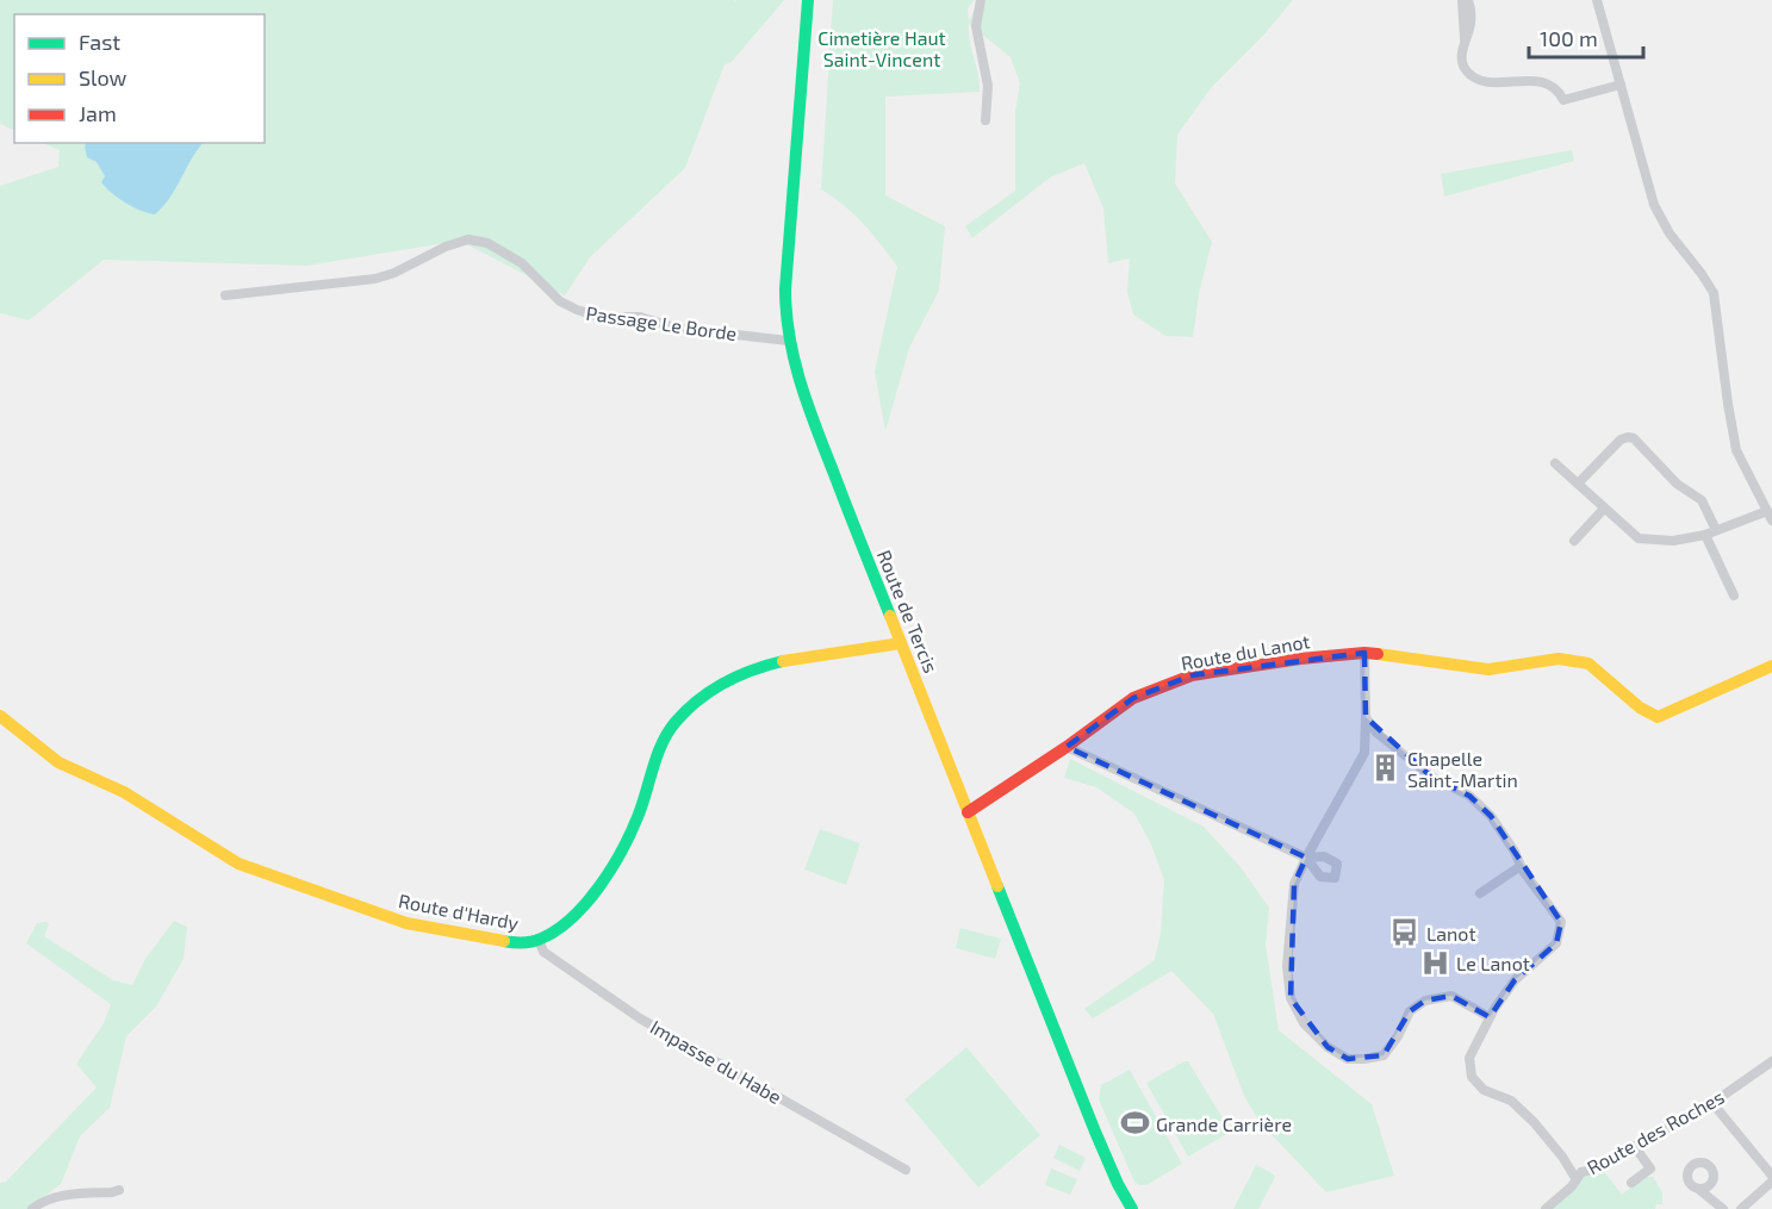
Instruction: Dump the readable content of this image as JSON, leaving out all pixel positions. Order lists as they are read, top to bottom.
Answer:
{
  "streets": {
    "street": [
      "Passage Le Borde",
      "Route de Tercis",
      "Route du Lanot",
      "Route d'Hardy",
      "Impasse du Habe",
      "Route des Roches"
    ]
  },
  "crossings": [
    ["Passage Le Borde", "Route de Tercis"],
    ["Route de Tercis", "Route du Lanot"],
    ["Route de Tercis", "Route d'Hardy"],
    ["Route d'Hardy", "Impasse du Habe"]
  ],
  "parks": ["Cimetière Haut Saint-Vincent"],
  "places": {
    "building": ["Chapelle Saint-Martin"],
    "bus stop": ["Lanot"],
    "hospital": ["Le Lanot"],
    "sports": ["Grande Carrière"]
  },
  "legend": ["Fast", "Slow", "Jam"],
  "scale_bar": "100 m"
}
